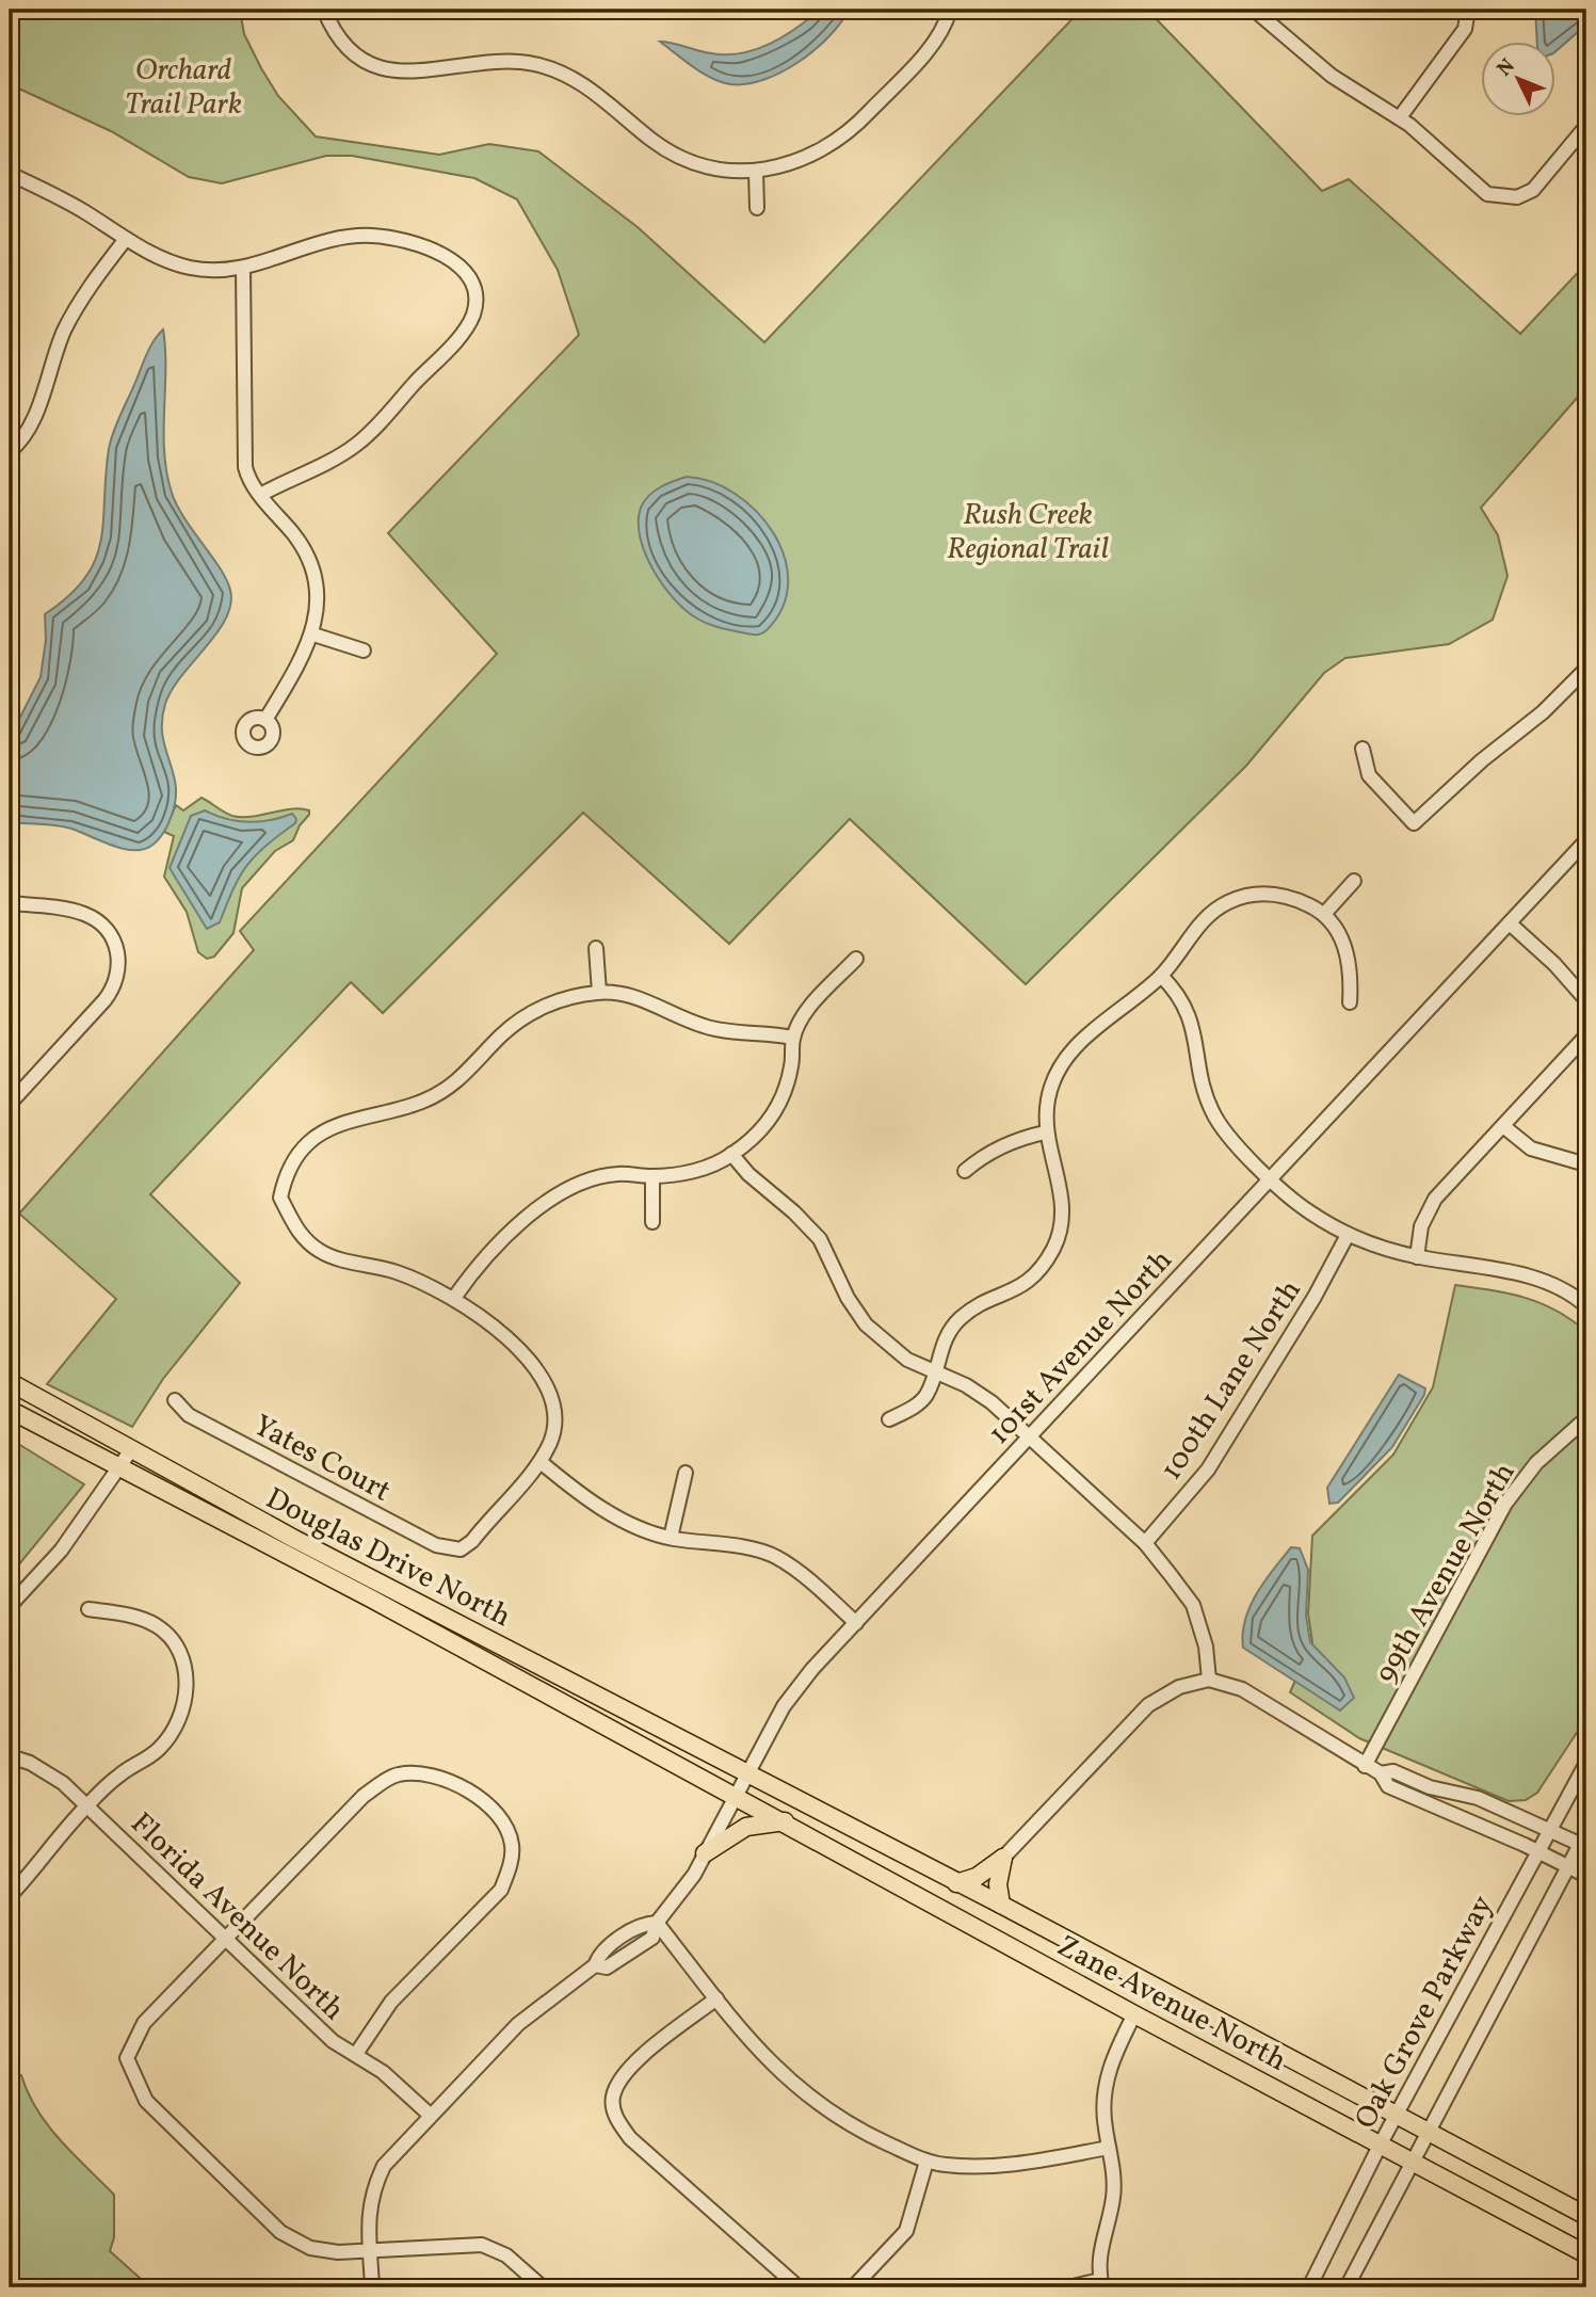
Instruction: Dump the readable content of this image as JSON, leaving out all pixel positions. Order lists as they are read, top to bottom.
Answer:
{
  "streets": {
    "main road": ["Douglas Drive North", "Zane Avenue North"],
    "street": [
      "101st Avenue North",
      "100th Lane North",
      "Yates Court",
      "99th Avenue North",
      "Florida Avenue North",
      "Oak Grove Parkway"
    ]
  },
  "crossings": [
    ["101st Avenue North", "Douglas Drive North"],
    ["101st Avenue North", "Florida Avenue North"],
    ["101st Avenue North", "Zane Avenue North"],
    ["Douglas Drive North", "Zane Avenue North"],
    ["Zane Avenue North", "Oak Grove Parkway"]
  ],
  "parks": ["Orchard Trail Park", "Rush Creek Regional Trail"],
  "north": "top left"
}
